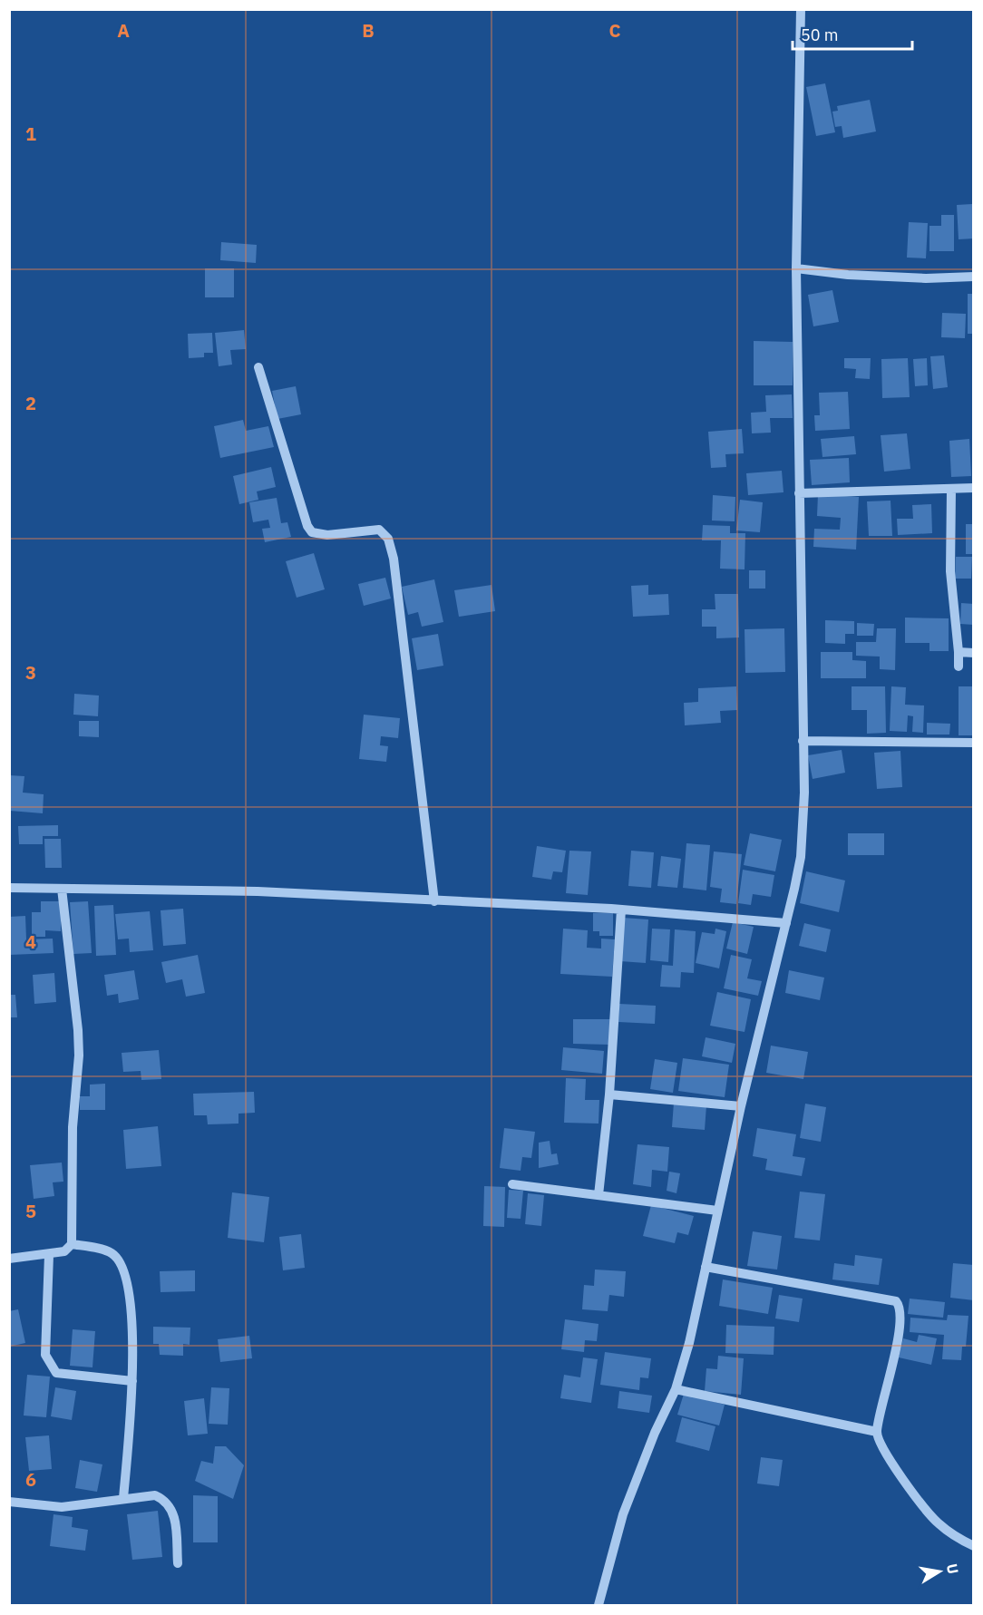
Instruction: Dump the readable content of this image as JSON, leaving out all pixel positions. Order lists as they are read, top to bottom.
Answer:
{
  "scale_bar": "50 m",
  "north": "right",
  "grid": {
    "columns": ["A", "B", "C"],
    "rows": [
      "1",
      "2",
      "3",
      "4",
      "5",
      "6"
    ]
  }
}
